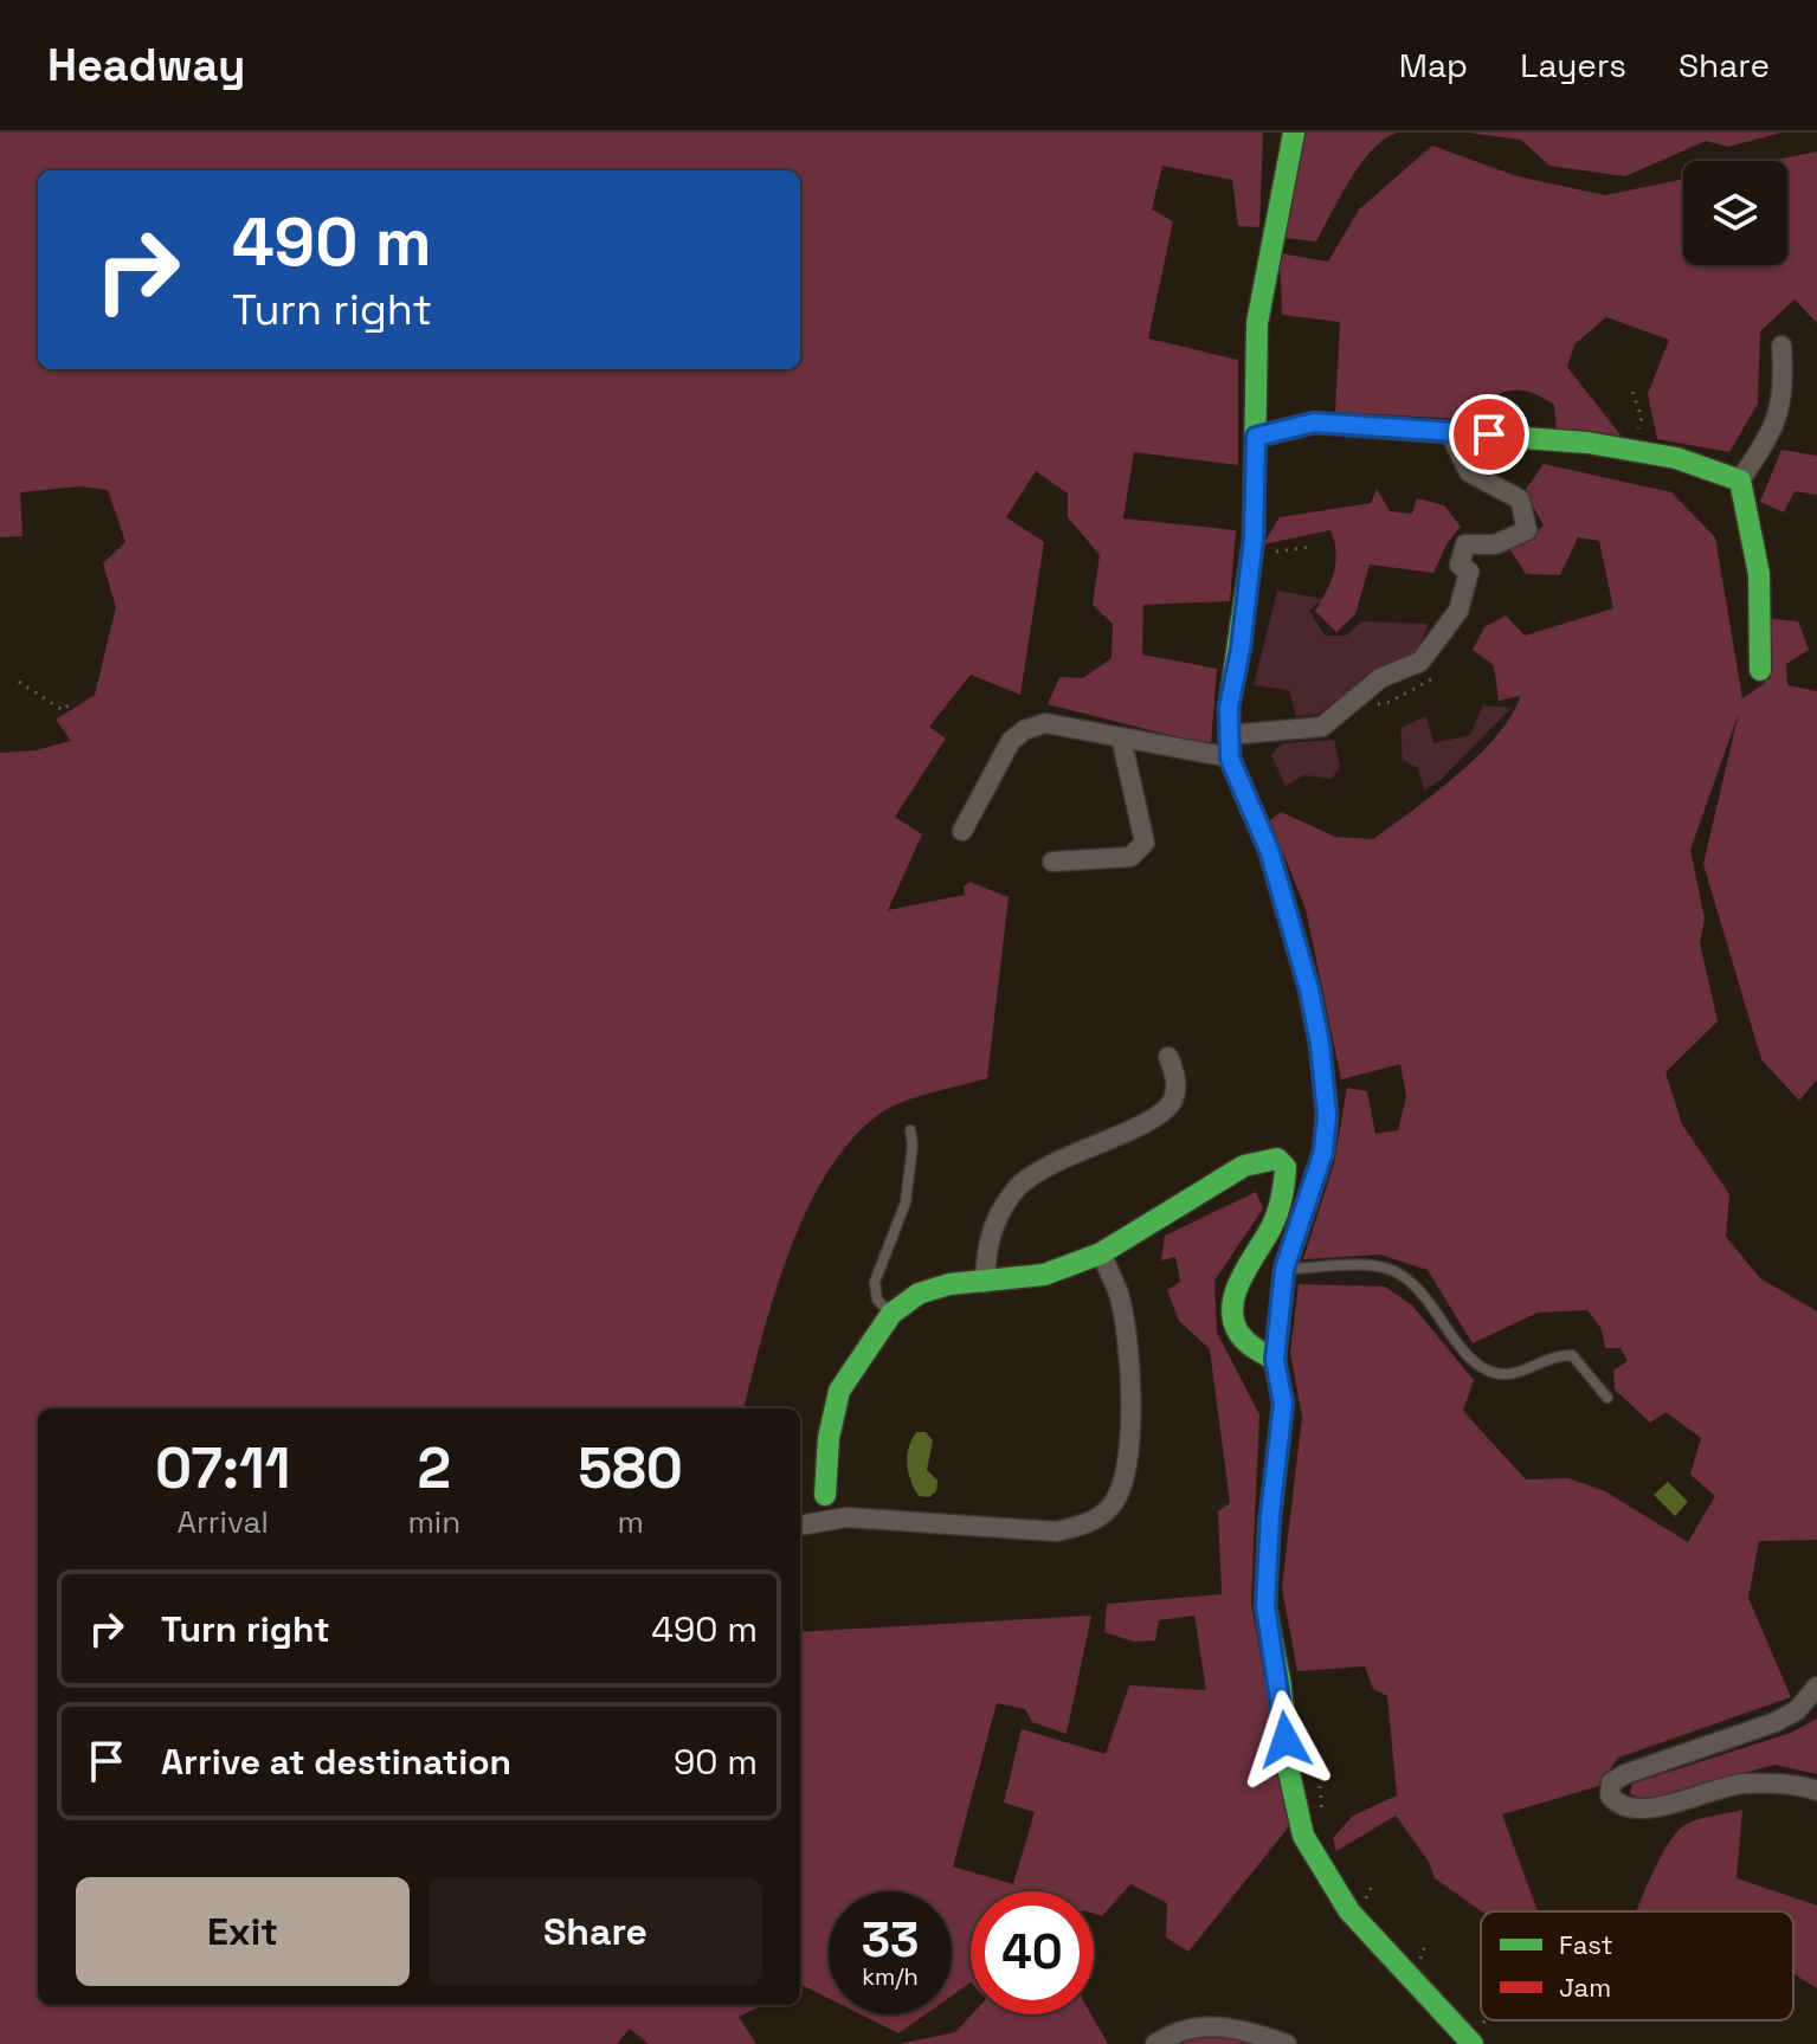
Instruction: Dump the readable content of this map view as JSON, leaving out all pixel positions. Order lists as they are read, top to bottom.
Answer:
{
  "legend": ["Fast", "Jam"],
  "page": {
    "header": "Headway",
    "nav": ["Map", "Layers", "Share"],
    "turn": ["490 m", "Turn right"],
    "eta": [
      "07:11",
      "Arrival",
      "2",
      "min",
      "580",
      "m"
    ],
    "list": [
      {
        "name": "Turn right",
        "value": "490 m"
      },
      {
        "name": "Arrive at destination",
        "value": "90 m"
      }
    ],
    "buttons": ["Exit", "Share"],
    "speed": "33 km/h",
    "limit": "40"
  }
}
